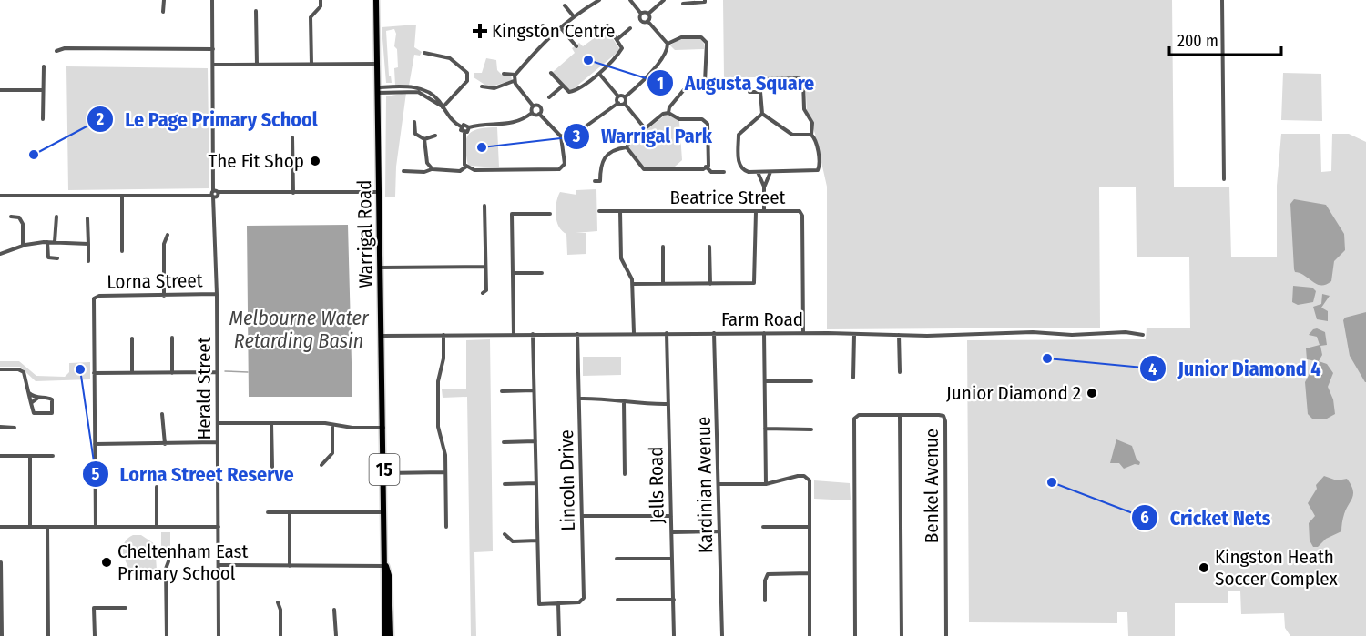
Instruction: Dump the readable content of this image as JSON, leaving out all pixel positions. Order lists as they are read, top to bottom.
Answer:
{
  "streets": {
    "highway": ["Warrigal Road", "15"],
    "street": [
      "Beatrice Street",
      "Lorna Street",
      "Farm Road",
      "Herald Street",
      "Lincoln Drive",
      "Jells Road",
      "Kardinian Avenue",
      "Benkel Avenue"
    ]
  },
  "crossings": [
    ["Beatrice Street", "Farm Road"],
    ["Warrigal Road", "Farm Road"],
    ["Lorna Street", "Herald Street"],
    ["Farm Road", "Lincoln Drive"],
    ["Farm Road", "Jells Road"],
    ["Farm Road", "Kardinian Avenue"]
  ],
  "water": ["Melbourne Water Retarding Basin"],
  "places": {
    "health": ["Kingston Centre"],
    "other": [
      "Augusta Square",
      "Warrigal Park",
      "Le Page Primary School",
      "The Fit Shop",
      "Junior Diamond 4",
      "Lorna Street Reserve",
      "Junior Diamond 2",
      "Cricket Nets",
      "Cheltenham East Primary School",
      "Kingston Heath Soccer Complex"
    ]
  },
  "scale_bar": "200 m"
}
